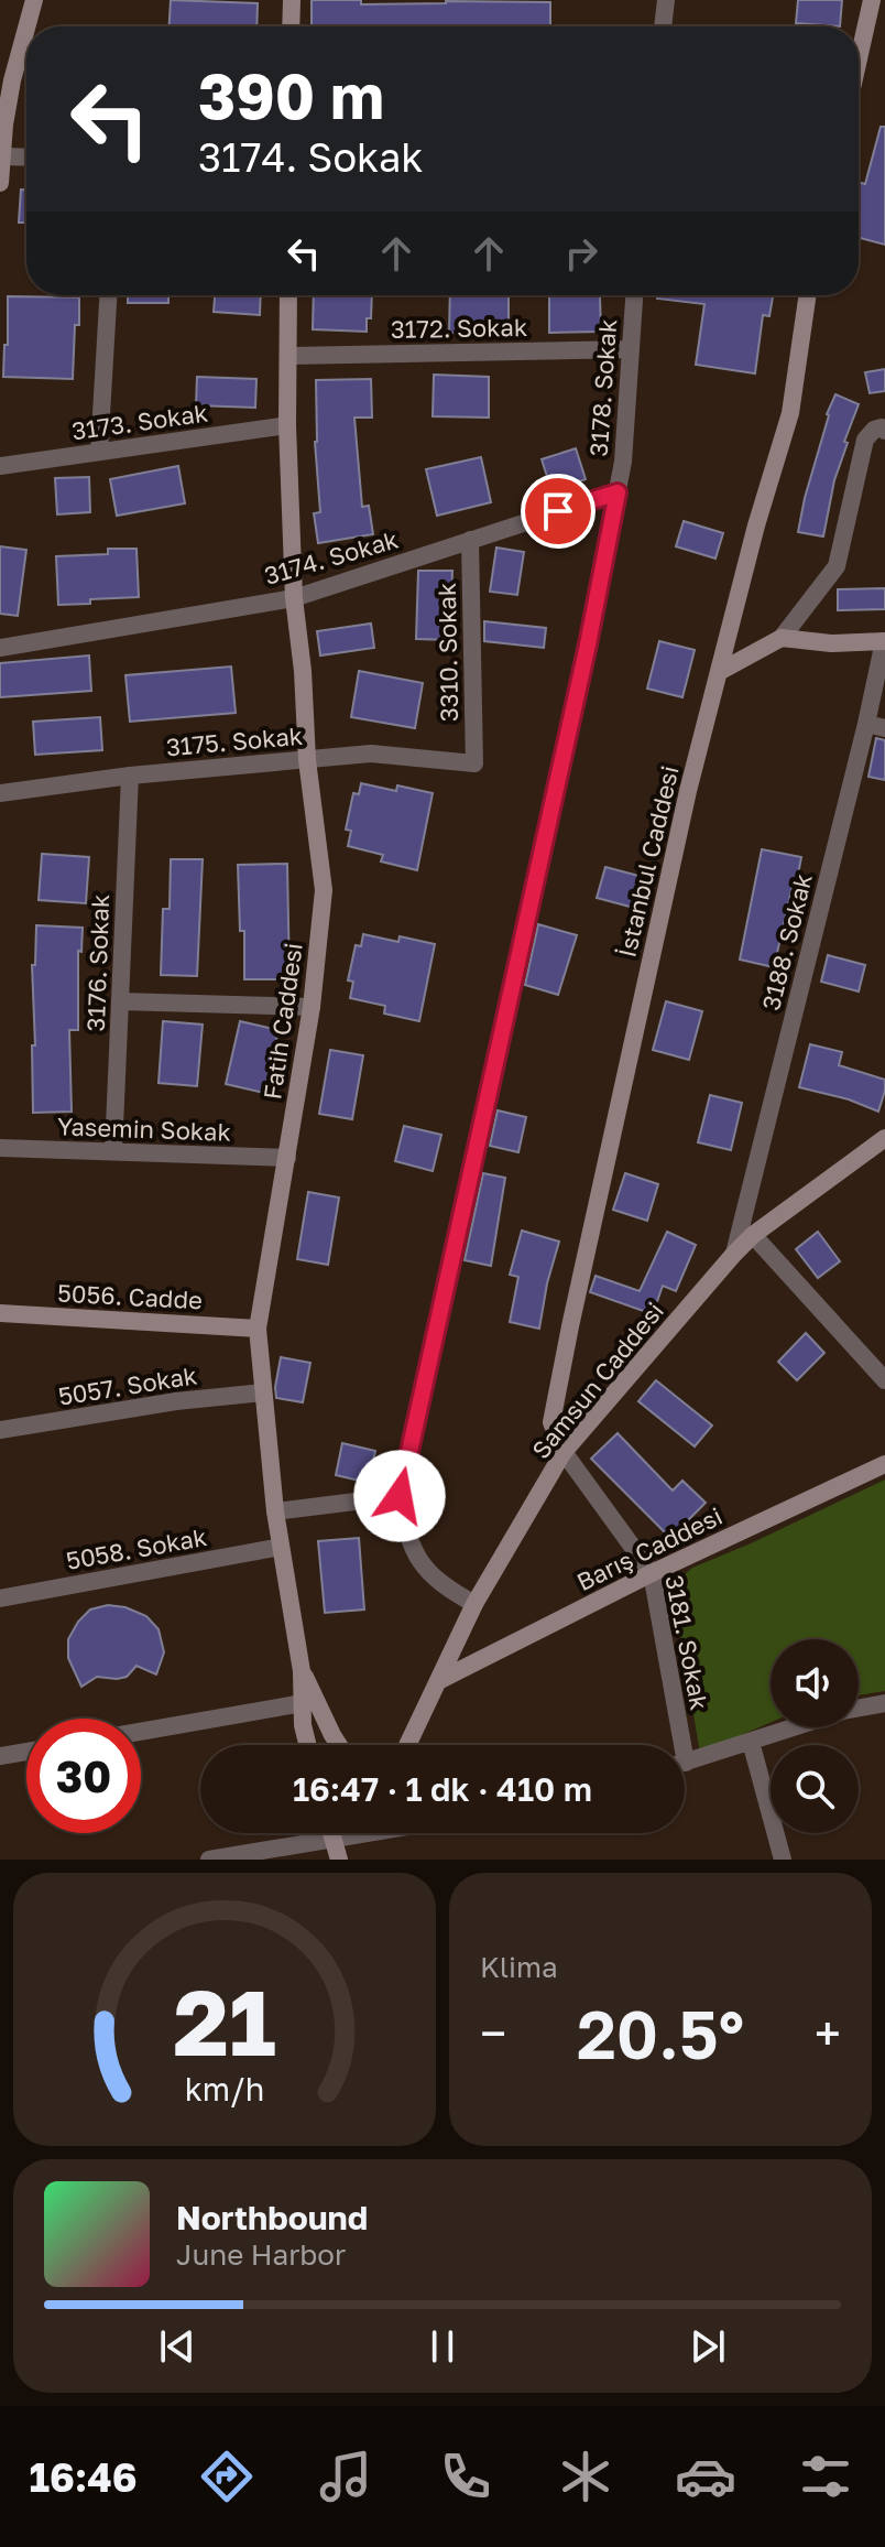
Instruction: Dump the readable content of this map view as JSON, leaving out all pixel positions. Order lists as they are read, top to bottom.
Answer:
{
  "streets": {
    "street": [
      "3172. Sokak",
      "3178. Sokak",
      "3173. Sokak",
      "3174. Sokak",
      "3310. Sokak",
      "3175. Sokak",
      "İstanbul Caddesi",
      "3188. Sokak",
      "3176. Sokak",
      "Fatih Caddesi",
      "Yasemin Sokak",
      "5056. Cadde",
      "Samsun Caddesi",
      "5057. Sokak",
      "5058. Sokak",
      "Barış Caddesi",
      "3181. Sokak"
    ]
  },
  "crossings": [
    ["3172. Sokak", "3178. Sokak"],
    ["3172. Sokak", "Fatih Caddesi"],
    ["3178. Sokak", "3174. Sokak"],
    ["3178. Sokak", "Samsun Caddesi"],
    ["3173. Sokak", "Fatih Caddesi"],
    ["3174. Sokak", "3310. Sokak"],
    ["3174. Sokak", "Fatih Caddesi"],
    ["3310. Sokak", "3175. Sokak"],
    ["3175. Sokak", "3176. Sokak"],
    ["3175. Sokak", "Fatih Caddesi"],
    ["İstanbul Caddesi", "Samsun Caddesi"],
    ["İstanbul Caddesi", "3181. Sokak"],
    ["3188. Sokak", "Samsun Caddesi"],
    ["3176. Sokak", "Yasemin Sokak"],
    ["Fatih Caddesi", "Yasemin Sokak"],
    ["Fatih Caddesi", "5056. Cadde"],
    ["Fatih Caddesi", "5057. Sokak"],
    ["Fatih Caddesi", "5058. Sokak"],
    ["Samsun Caddesi", "Barış Caddesi"],
    ["Samsun Caddesi", "3181. Sokak"],
    ["Barış Caddesi", "3181. Sokak"]
  ],
  "page": {
    "turn": ["390 m", "3174. Sokak"],
    "limit": "30",
    "trip": "16:47 · 1 dk · 410 m",
    "tile": "Klima",
    "heat": ["−", "20.5°", "+"],
    "song": ["Northbound", "June Harbor"],
    "tabs": "16:46",
    "gauge": ["21", "km/h"]
  }
}
